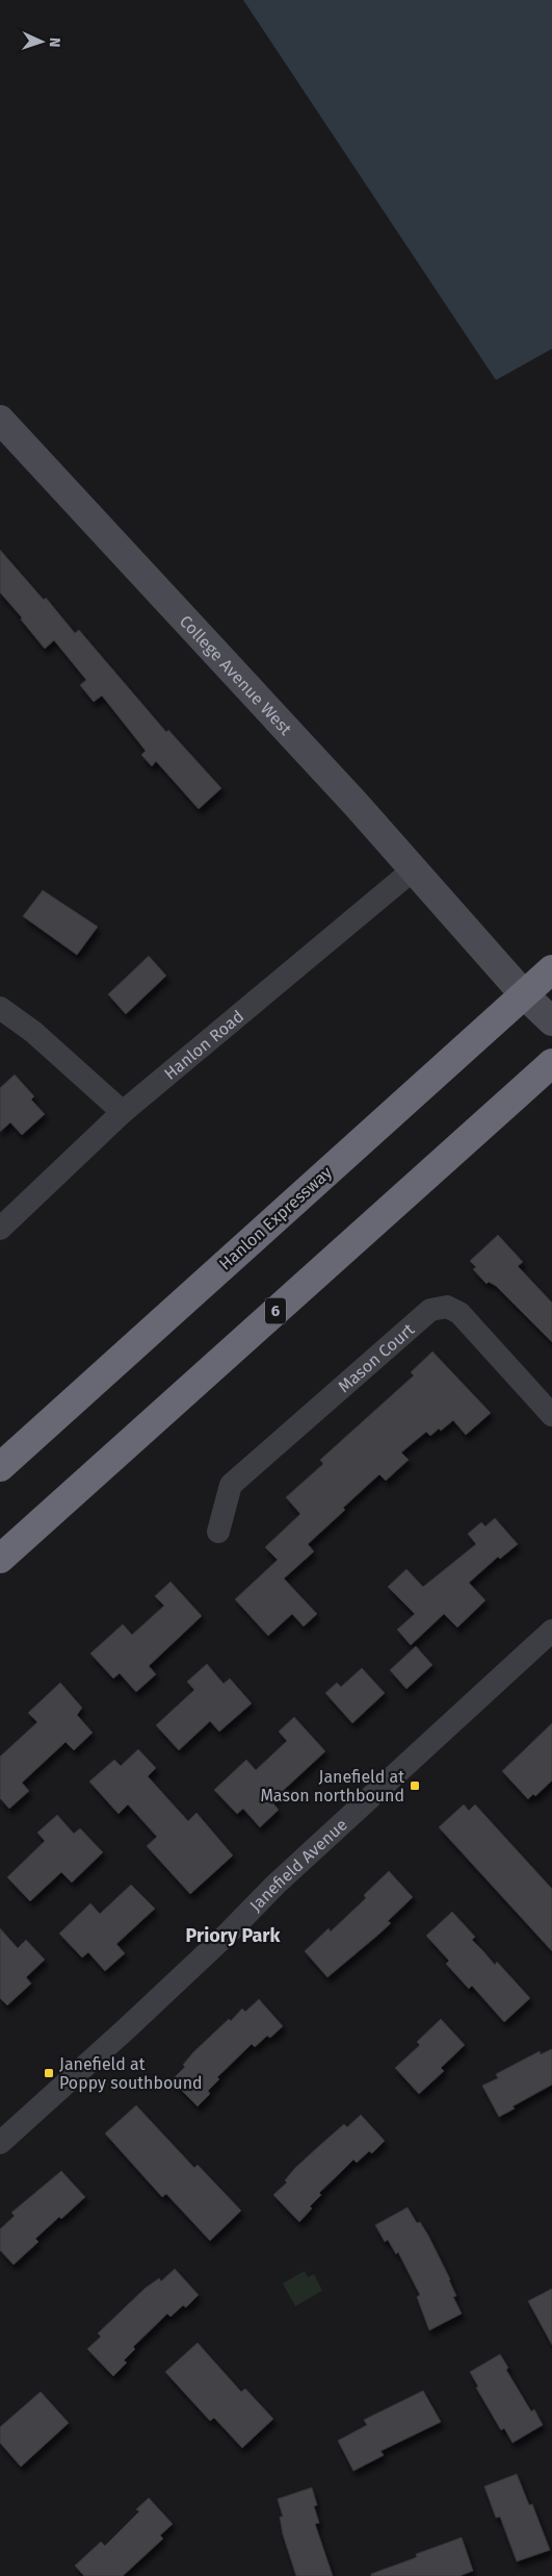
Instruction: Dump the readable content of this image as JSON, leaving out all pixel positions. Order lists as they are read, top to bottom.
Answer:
{
  "streets": {
    "highway": ["Hanlon Expressway", "6"],
    "street": [
      "College Avenue West",
      "Hanlon Road",
      "Mason Court",
      "Janefield Avenue"
    ]
  },
  "crossings": [
    ["College Avenue West", "Hanlon Road"],
    ["College Avenue West", "Hanlon Expressway"]
  ],
  "districts": ["Priory Park"],
  "places": {
    "transit": ["Janefield at Mason northbound", "Janefield at Poppy southbound"]
  },
  "north": "right"
}
